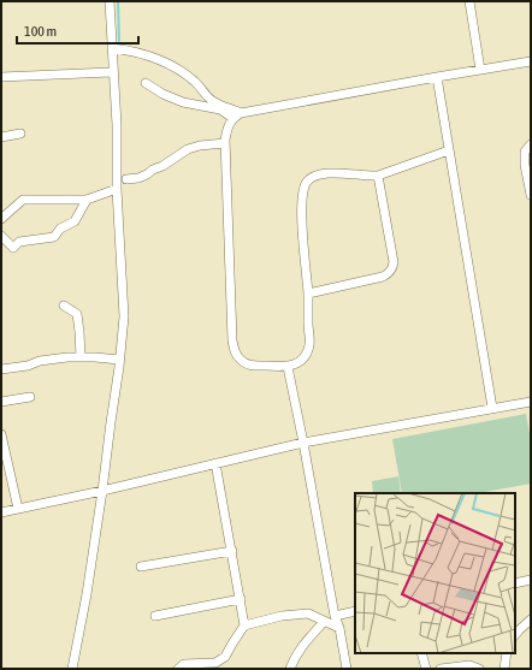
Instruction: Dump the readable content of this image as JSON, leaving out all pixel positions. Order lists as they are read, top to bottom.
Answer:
{
  "scale_bar": "100 m"
}
